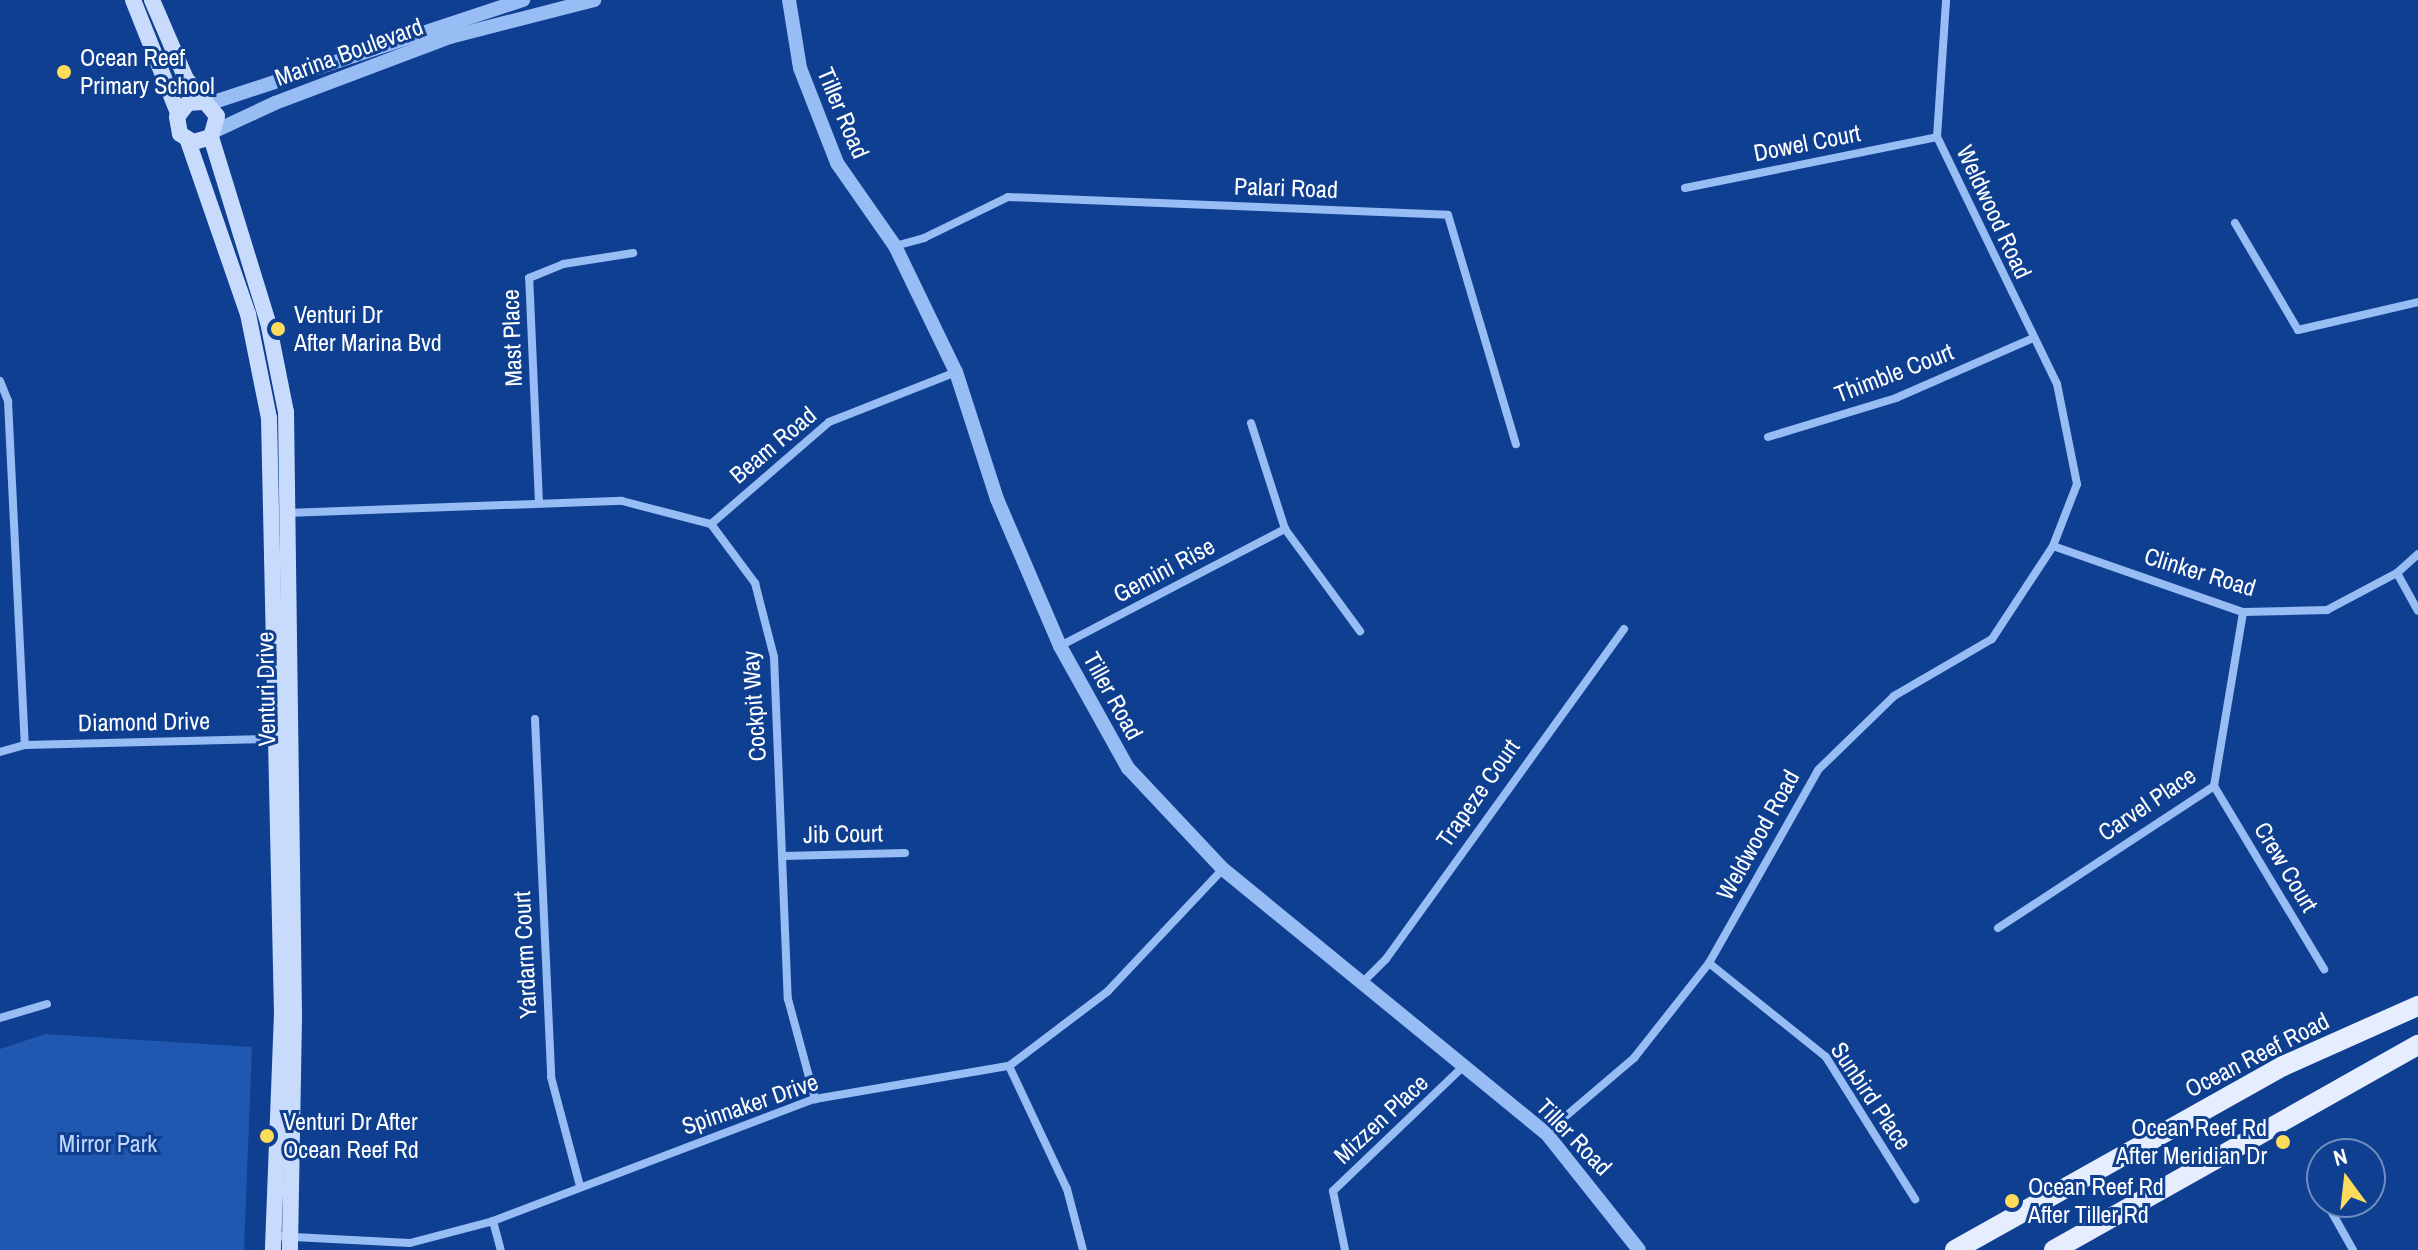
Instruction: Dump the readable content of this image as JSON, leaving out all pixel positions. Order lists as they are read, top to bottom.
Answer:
{
  "streets": {
    "main road": ["Venturi Drive", "Ocean Reef Road"],
    "street": [
      "Marina Boulevard",
      "Tiller Road",
      "Dowel Court",
      "Palari Road",
      "Weldwood Road",
      "Mast Place",
      "Thimble Court",
      "Beam Road",
      "Gemini Rise",
      "Clinker Road",
      "Cockpit Way",
      "Diamond Drive",
      "Trapeze Court",
      "Carvel Place",
      "Jib Court",
      "Crew Court",
      "Yardarm Court",
      "Sunbird Place",
      "Spinnaker Drive",
      "Mizzen Place"
    ]
  },
  "crossings": [
    ["Marina Boulevard", "Venturi Drive"],
    ["Tiller Road", "Palari Road"],
    ["Tiller Road", "Weldwood Road"],
    ["Tiller Road", "Beam Road"],
    ["Tiller Road", "Gemini Rise"],
    ["Tiller Road", "Trapeze Court"],
    ["Tiller Road", "Spinnaker Drive"],
    ["Tiller Road", "Mizzen Place"],
    ["Dowel Court", "Weldwood Road"],
    ["Weldwood Road", "Thimble Court"],
    ["Weldwood Road", "Clinker Road"],
    ["Weldwood Road", "Sunbird Place"],
    ["Beam Road", "Cockpit Way"],
    ["Clinker Road", "Carvel Place"],
    ["Venturi Drive", "Diamond Drive"],
    ["Venturi Drive", "Spinnaker Drive"],
    ["Cockpit Way", "Jib Court"],
    ["Cockpit Way", "Spinnaker Drive"],
    ["Carvel Place", "Crew Court"],
    ["Yardarm Court", "Spinnaker Drive"]
  ],
  "parks": ["Mirror Park"],
  "places": [
    "Ocean Reef Primary School",
    "Venturi Dr After Marina Bvd",
    "Venturi Dr After Ocean Reef Rd",
    "Ocean Reef Rd After Meridian Dr",
    "Ocean Reef Rd After Tiller Rd"
  ],
  "north": "top"
}
